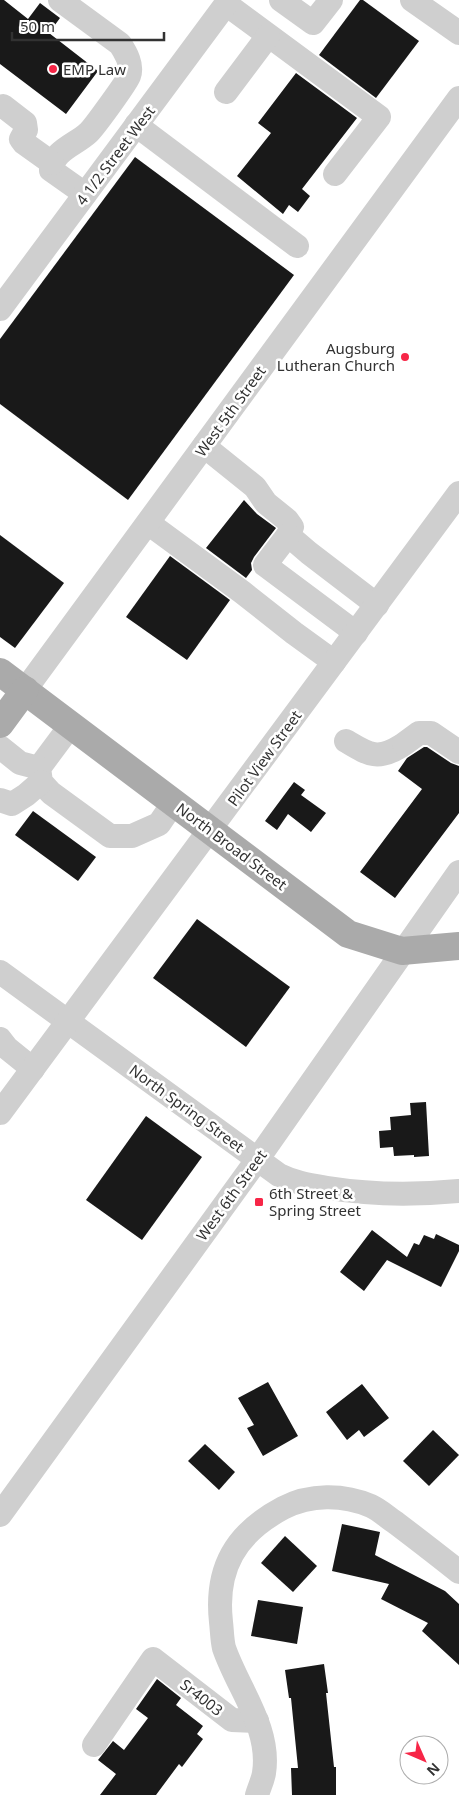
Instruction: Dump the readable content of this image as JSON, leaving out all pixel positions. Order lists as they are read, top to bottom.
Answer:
{
  "streets": {
    "main road": ["West 5th Street", "North Broad Street"],
    "street": [
      "4 1/2 Street West",
      "Pilot View Street",
      "North Spring Street",
      "West 6th Street",
      "Sr4003"
    ]
  },
  "crossings": [
    ["West 5th Street", "North Broad Street"],
    ["Pilot View Street", "North Broad Street"],
    ["Pilot View Street", "North Spring Street"],
    ["North Broad Street", "West 6th Street"],
    ["North Spring Street", "West 6th Street"]
  ],
  "places": {
    "other": ["EMP Law", "Augsburg Lutheran Church"],
    "transit": ["6th Street & Spring Street"]
  },
  "scale_bar": "50 m",
  "north": "bottom right"
}
